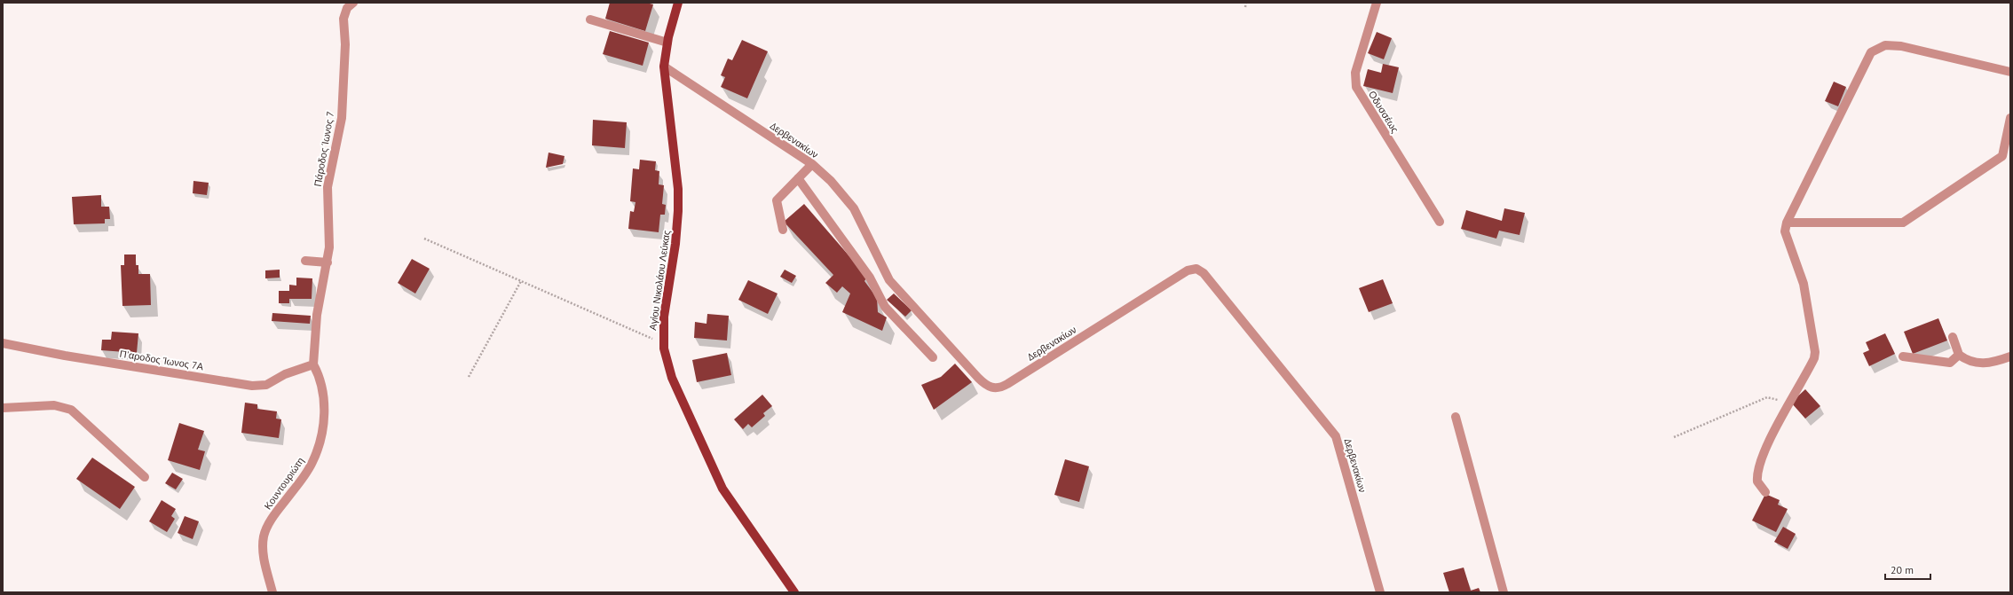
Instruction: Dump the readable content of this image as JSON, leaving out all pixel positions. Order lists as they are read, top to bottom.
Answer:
{
  "streets": {
    "main road": ["Αγίου Νικολάου Λεύκας"],
    "street": [
      "Οδυσσέως",
      "Δερβενακίων",
      "Πάροδος Ίωνος 7",
      "Π'αροδος Ίωνος 7Α",
      "Κουντουριώτη"
    ]
  },
  "crossings": [
    ["Δερβενακίων", "Αγίου Νικολάου Λεύκας"],
    ["Πάροδος Ίωνος 7", "Π'αροδος Ίωνος 7Α"],
    ["Πάροδος Ίωνος 7", "Κουντουριώτη"],
    ["Π'αροδος Ίωνος 7Α", "Κουντουριώτη"]
  ],
  "scale_bar": "20 m"
}
